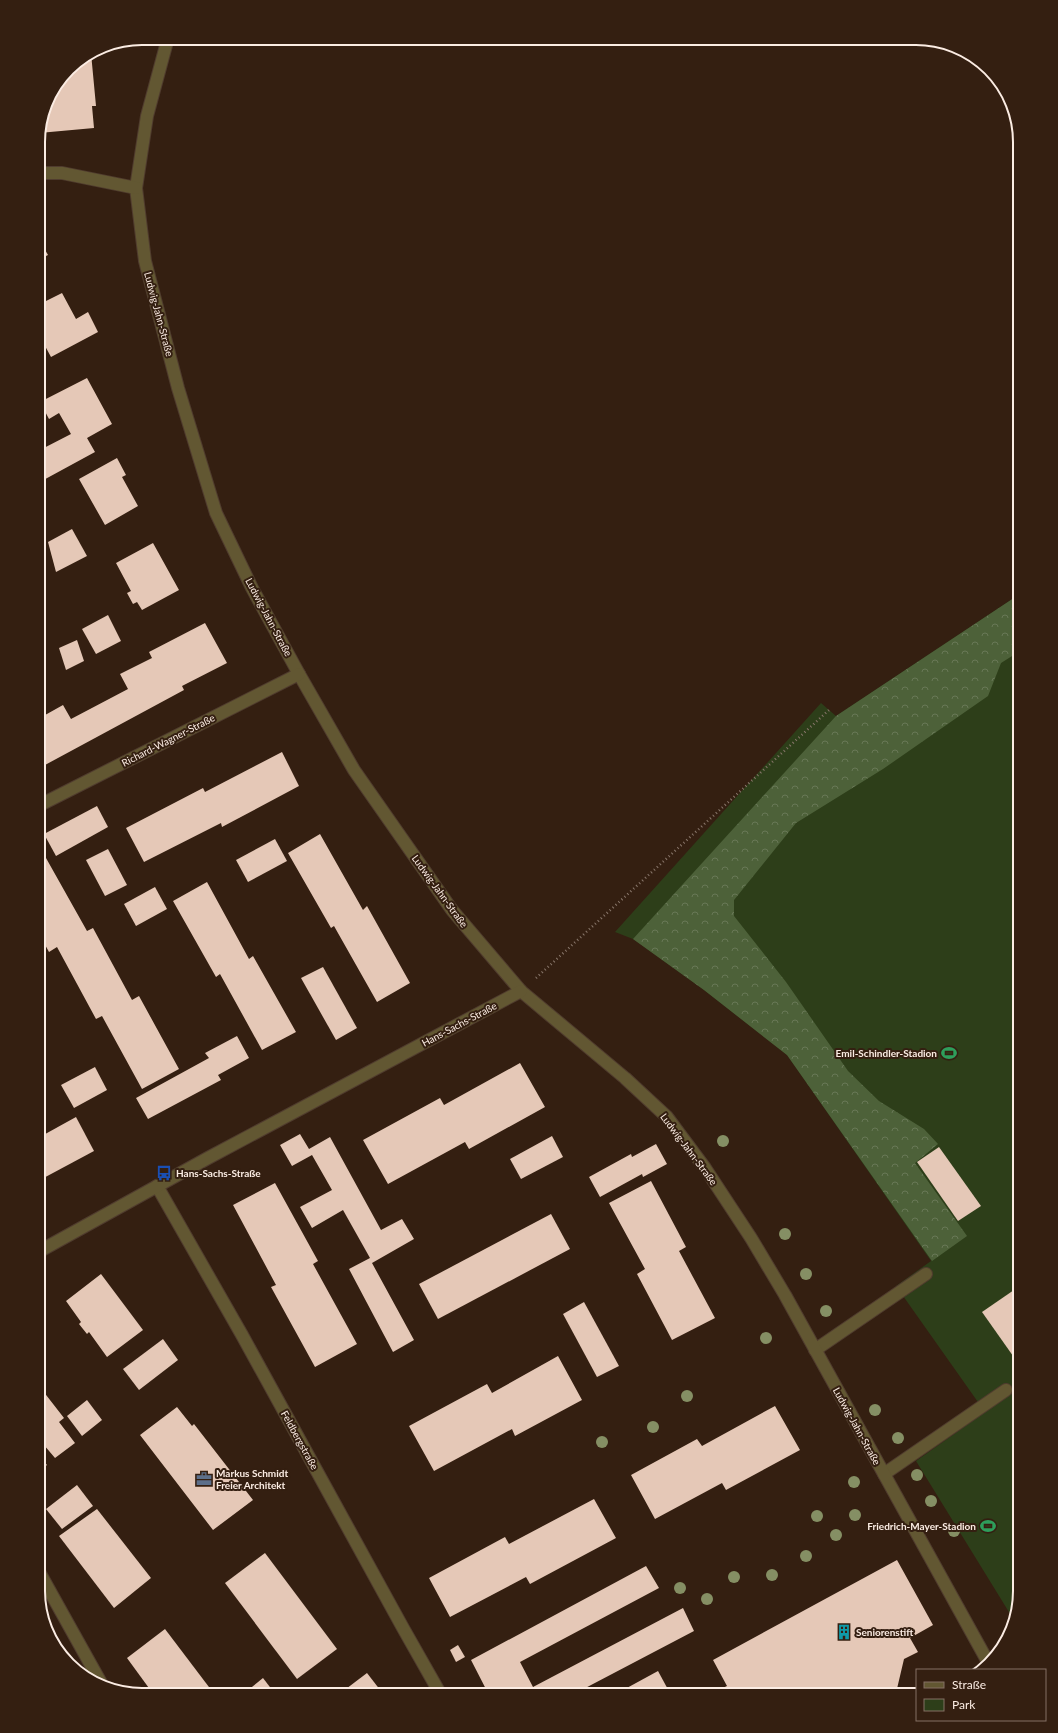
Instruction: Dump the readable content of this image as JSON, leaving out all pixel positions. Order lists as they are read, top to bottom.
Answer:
{
  "streets": {
    "street": [
      "Ludwig-Jahn-Straße",
      "Richard-Wagner-Straße",
      "Hans-Sachs-Straße",
      "Feldbergstraße"
    ]
  },
  "crossings": [
    ["Ludwig-Jahn-Straße", "Richard-Wagner-Straße"],
    ["Ludwig-Jahn-Straße", "Hans-Sachs-Straße"],
    ["Hans-Sachs-Straße", "Feldbergstraße"]
  ],
  "places": {
    "sports": ["Emil-Schindler-Stadion", "Friedrich-Mayer-Stadion"],
    "bus stop": ["Hans-Sachs-Straße"],
    "office": ["Markus Schmidt Freier Architekt"],
    "building": ["Seniorenstift"]
  },
  "legend": ["Straße", "Park"]
}
